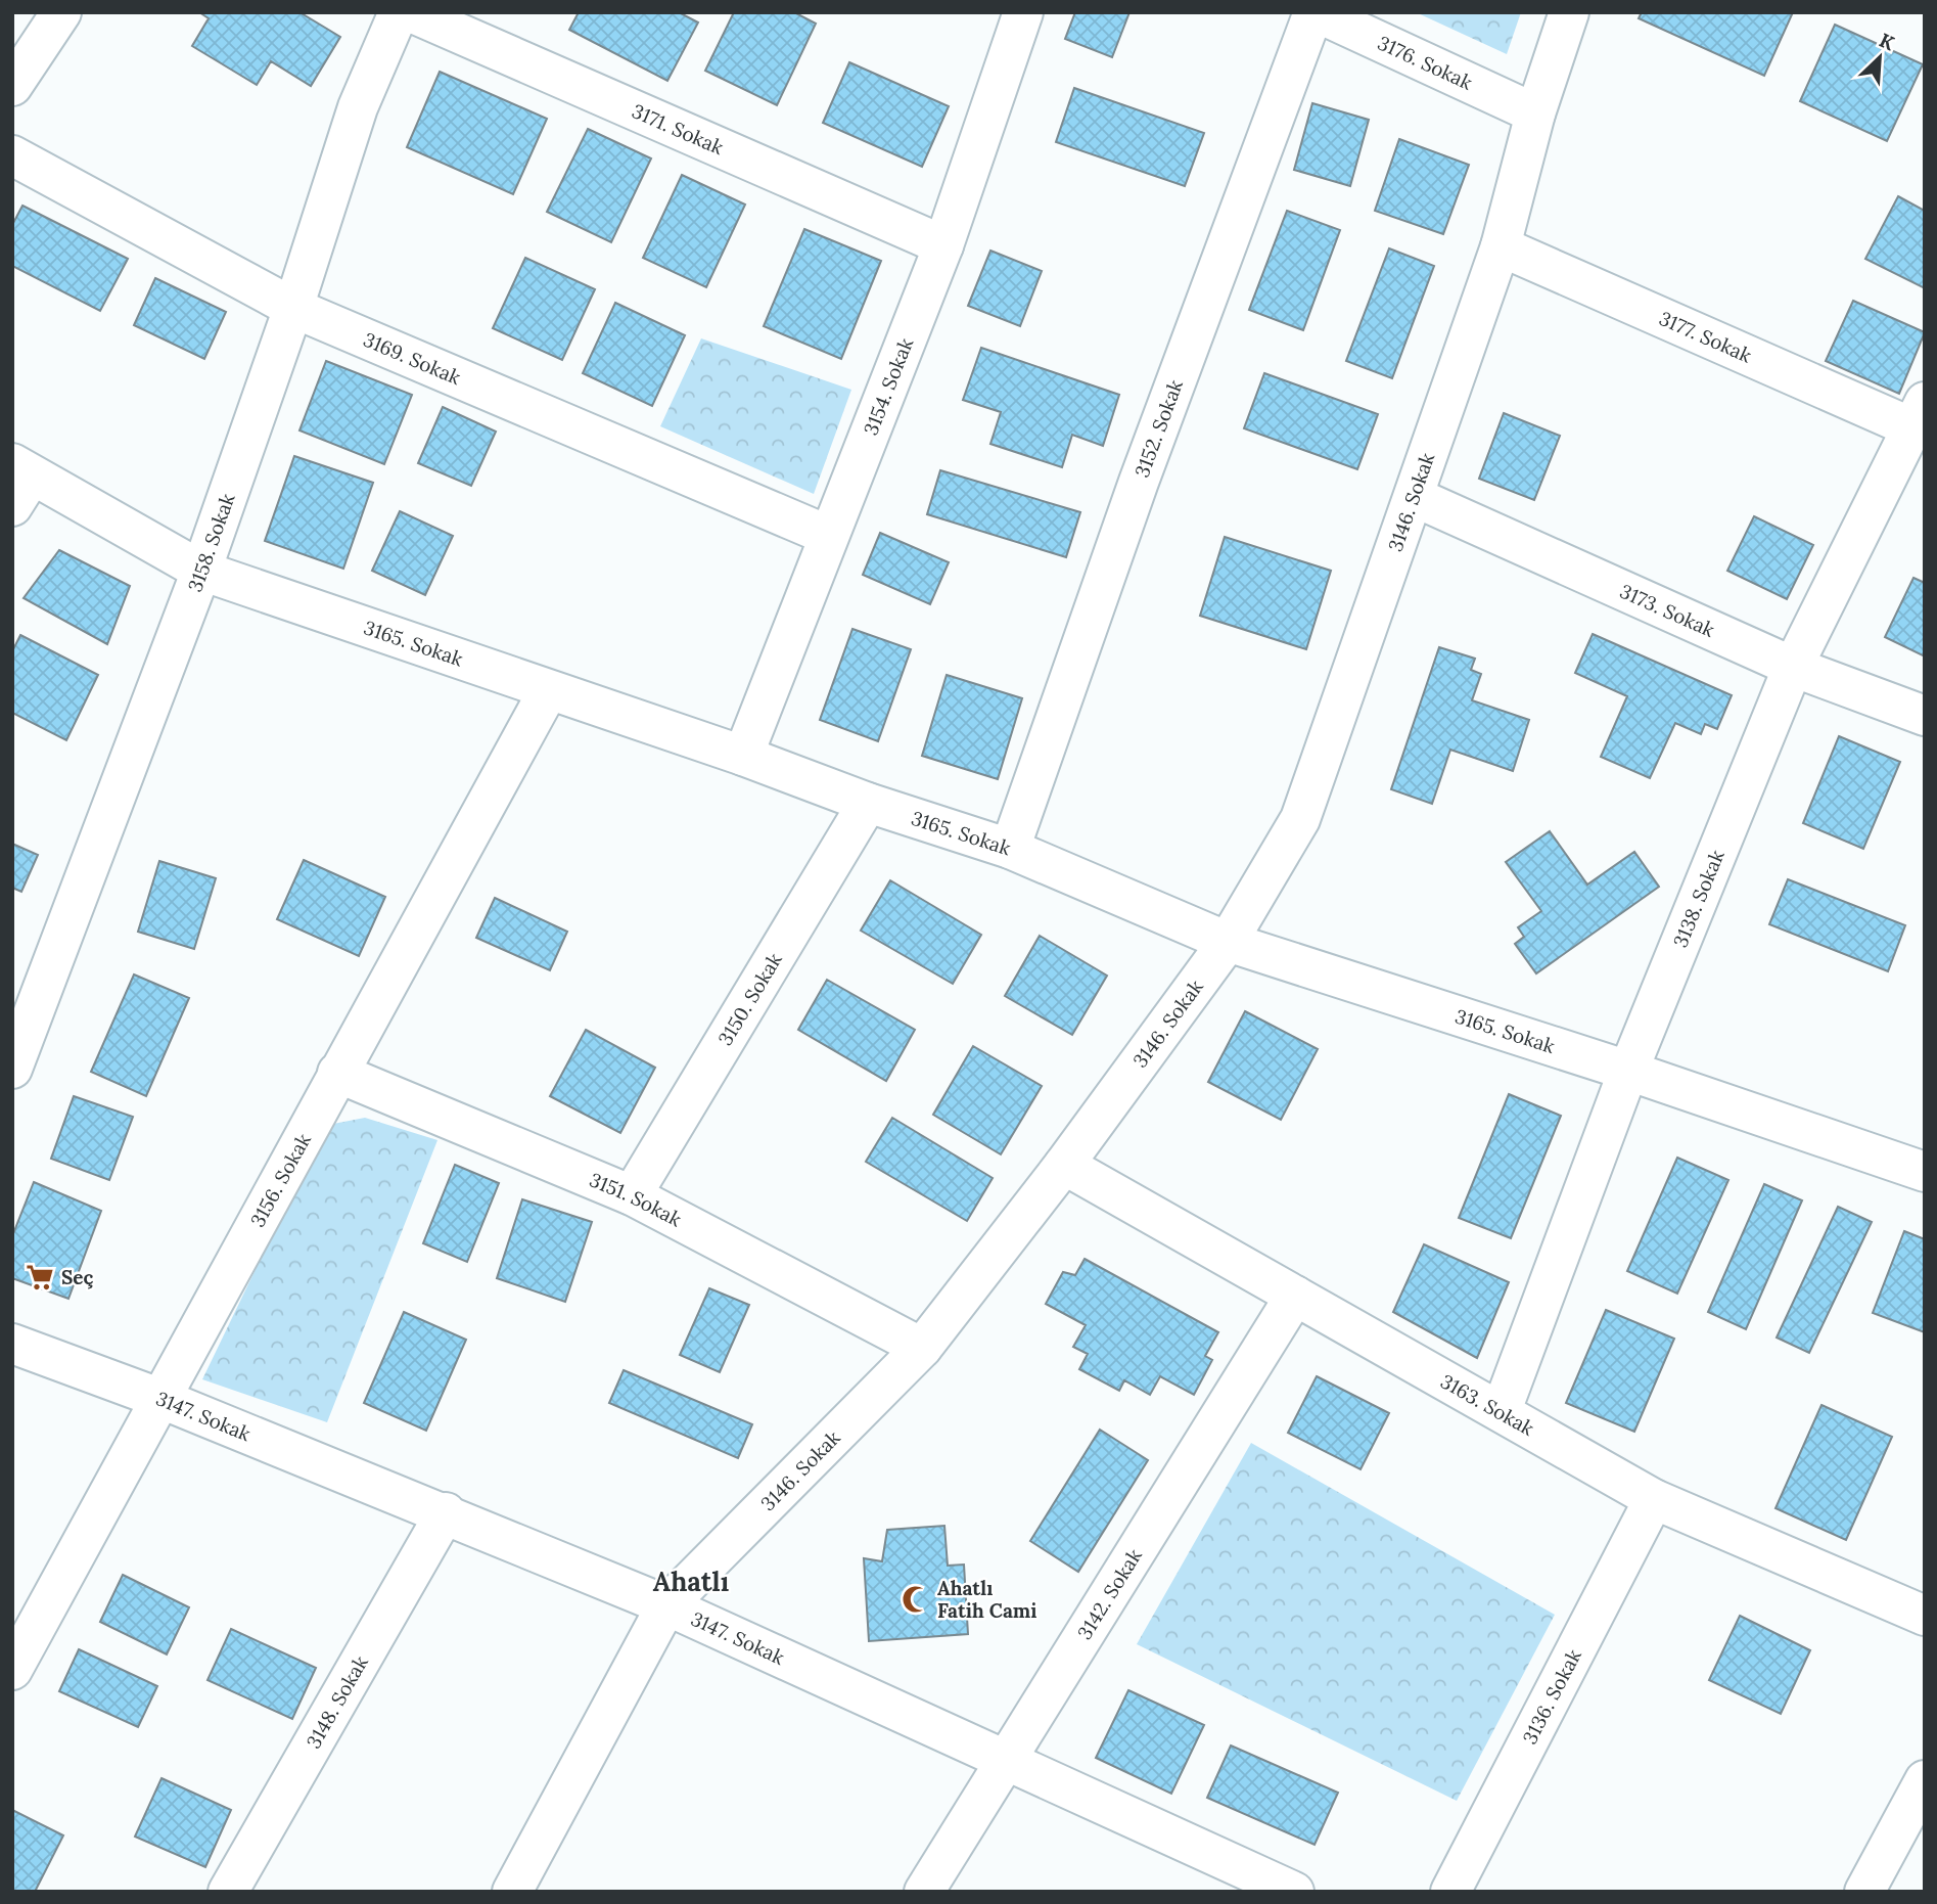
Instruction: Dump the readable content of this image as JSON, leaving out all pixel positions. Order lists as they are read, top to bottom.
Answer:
{
  "streets": {
    "street": [
      "3176. Sokak",
      "3171. Sokak",
      "3177. Sokak",
      "3169. Sokak",
      "3154. Sokak",
      "3152. Sokak",
      "3146. Sokak",
      "3158. Sokak",
      "3173. Sokak",
      "3165. Sokak",
      "3138. Sokak",
      "3150. Sokak",
      "3156. Sokak",
      "3151. Sokak",
      "3163. Sokak",
      "3147. Sokak",
      "3142. Sokak",
      "3136. Sokak",
      "3148. Sokak"
    ]
  },
  "crossings": [
    ["3176. Sokak", "3152. Sokak"],
    ["3176. Sokak", "3146. Sokak"],
    ["3171. Sokak", "3154. Sokak"],
    ["3177. Sokak", "3146. Sokak"],
    ["3177. Sokak", "3138. Sokak"],
    ["3169. Sokak", "3154. Sokak"],
    ["3169. Sokak", "3158. Sokak"],
    ["3154. Sokak", "3165. Sokak"],
    ["3152. Sokak", "3165. Sokak"],
    ["3146. Sokak", "3173. Sokak"],
    ["3146. Sokak", "3165. Sokak"],
    ["3146. Sokak", "3151. Sokak"],
    ["3146. Sokak", "3163. Sokak"],
    ["3146. Sokak", "3147. Sokak"],
    ["3158. Sokak", "3165. Sokak"],
    ["3173. Sokak", "3138. Sokak"],
    ["3165. Sokak", "3138. Sokak"],
    ["3165. Sokak", "3150. Sokak"],
    ["3165. Sokak", "3156. Sokak"],
    ["3138. Sokak", "3163. Sokak"],
    ["3150. Sokak", "3151. Sokak"],
    ["3156. Sokak", "3151. Sokak"],
    ["3156. Sokak", "3147. Sokak"],
    ["3163. Sokak", "3142. Sokak"],
    ["3163. Sokak", "3136. Sokak"],
    ["3147. Sokak", "3142. Sokak"],
    ["3147. Sokak", "3148. Sokak"]
  ],
  "districts": ["Ahatlı"],
  "places": {
    "supermarket": ["Seç"],
    "mosque": ["Ahatlı Fatih Cami"]
  },
  "north": "top right"
}
